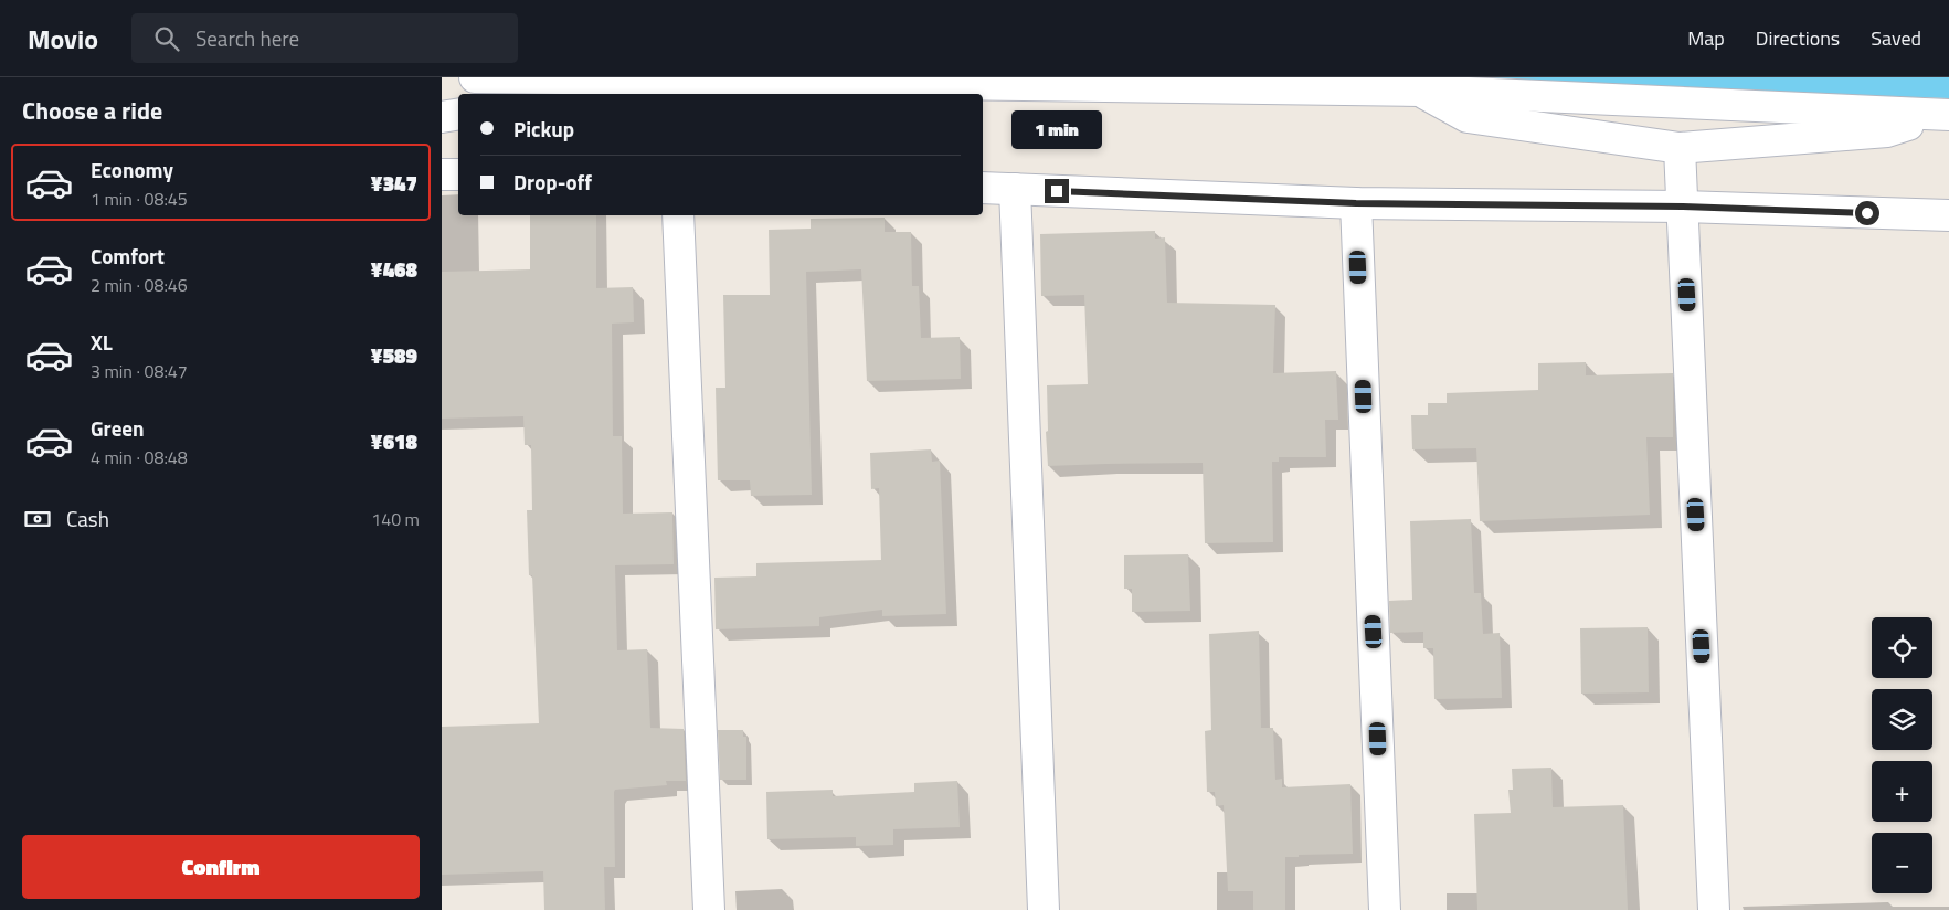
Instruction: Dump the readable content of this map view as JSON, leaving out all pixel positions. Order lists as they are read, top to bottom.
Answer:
{
  "page": {
    "header": "Movio",
    "search": "Search here",
    "nav": ["Map", "Directions", "Saved"],
    "heading": "Choose a ride",
    "banner": ["Pickup", "Drop-off"],
    "bubble": "1 min",
    "list": [
      {
        "name": "Economy",
        "note": "1 min · 08:45",
        "value": "¥347"
      },
      {
        "name": "Comfort",
        "note": "2 min · 08:46",
        "value": "¥468"
      },
      {
        "name": "XL",
        "note": "3 min · 08:47",
        "value": "¥589"
      },
      {
        "name": "Green",
        "note": "4 min · 08:48",
        "value": "¥618"
      }
    ],
    "pay": ["Cash", "140 m"],
    "map_buttons": ["+", "−"],
    "buttons": "Confirm"
  }
}
